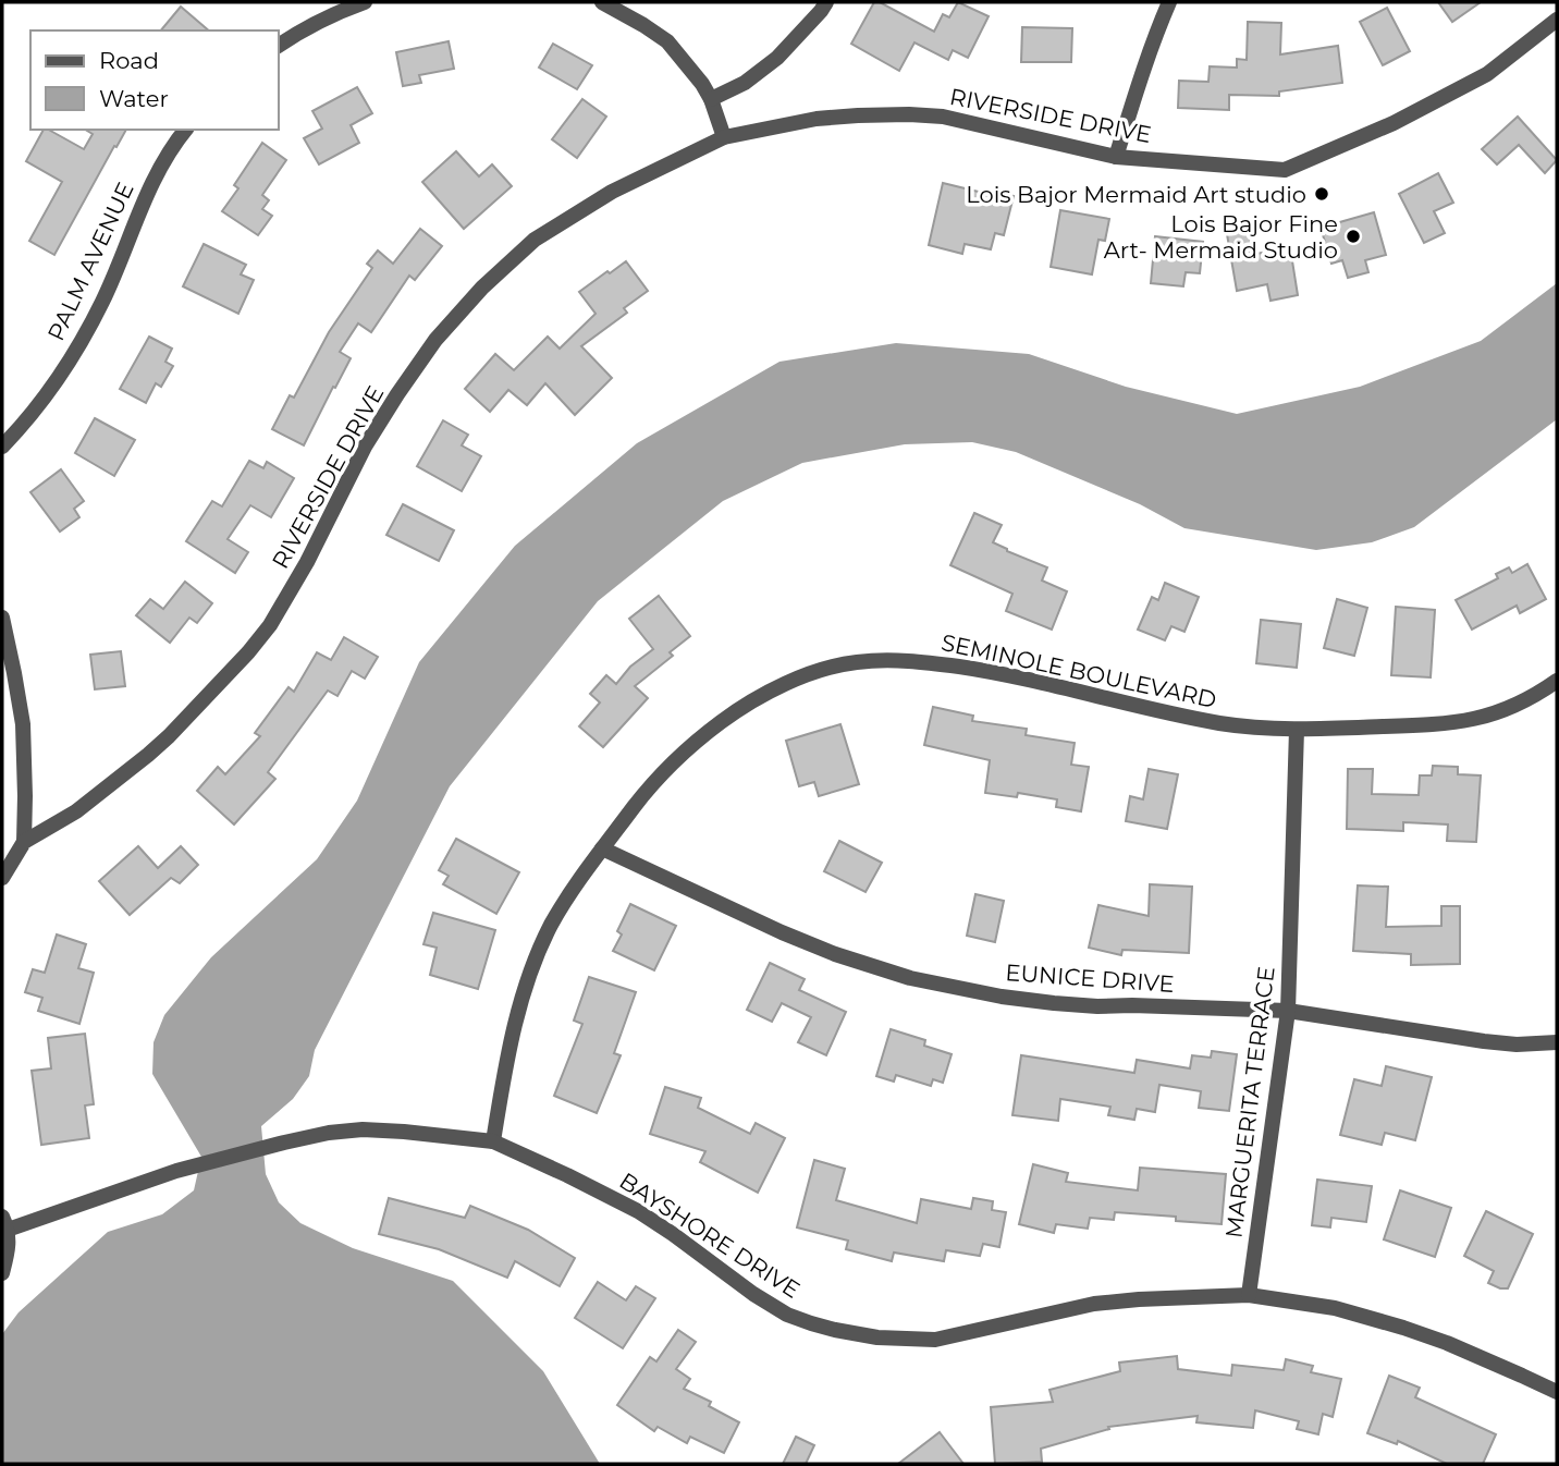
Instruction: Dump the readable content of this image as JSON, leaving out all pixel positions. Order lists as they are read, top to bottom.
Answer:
{
  "streets": {
    "street": [
      "RIVERSIDE DRIVE",
      "PALM AVENUE",
      "SEMINOLE BOULEVARD",
      "EUNICE DRIVE",
      "MARGUERITA TERRACE",
      "BAYSHORE DRIVE"
    ]
  },
  "crossings": [
    ["SEMINOLE BOULEVARD", "EUNICE DRIVE"],
    ["SEMINOLE BOULEVARD", "MARGUERITA TERRACE"],
    ["SEMINOLE BOULEVARD", "BAYSHORE DRIVE"],
    ["EUNICE DRIVE", "MARGUERITA TERRACE"],
    ["MARGUERITA TERRACE", "BAYSHORE DRIVE"]
  ],
  "places": ["Lois Bajor Mermaid Art studio", "Lois Bajor Fine Art- Mermaid Studio"],
  "legend": ["Road", "Water"]
}
